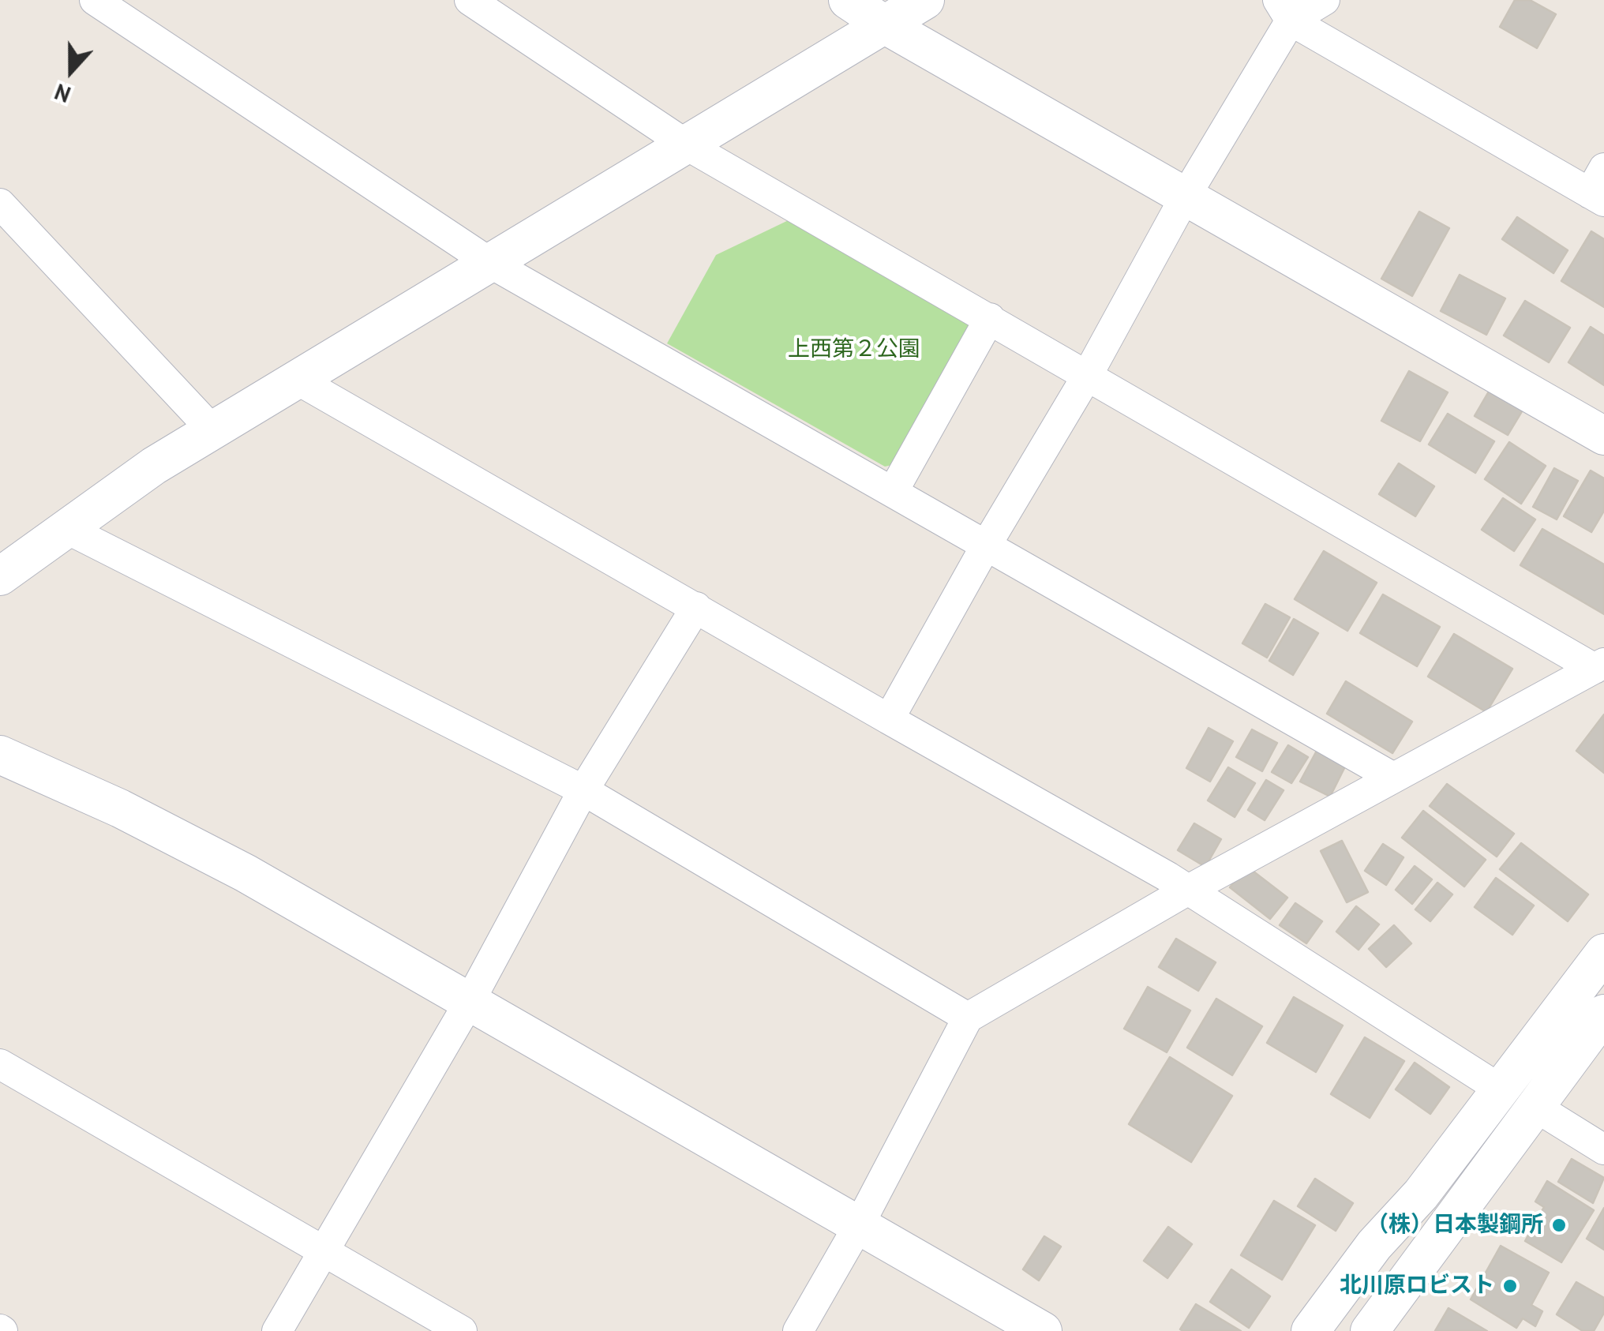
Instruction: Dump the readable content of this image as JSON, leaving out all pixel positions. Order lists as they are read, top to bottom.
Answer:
{
  "parks": ["上西第２公園"],
  "places": ["（株）日本製鋼所", "北川原ロビスト"],
  "north": "bottom"
}
